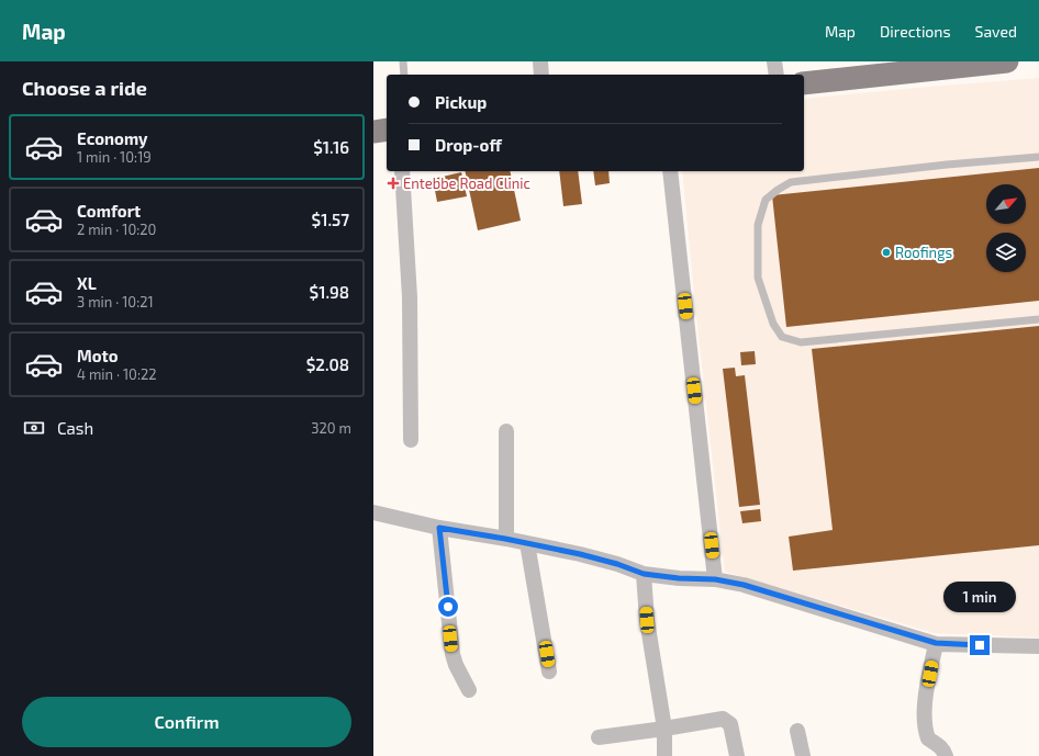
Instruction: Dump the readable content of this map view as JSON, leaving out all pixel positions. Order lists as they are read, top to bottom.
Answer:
{
  "places": {
    "health": ["Entebbe Road Clinic"],
    "other": ["Roofings"]
  },
  "north": "top right",
  "page": {
    "header": "Map",
    "nav": ["Map", "Directions", "Saved"],
    "heading": "Choose a ride",
    "banner": ["Pickup", "Drop-off"],
    "list": [
      {
        "name": "Economy",
        "note": "1 min · 10:19",
        "value": "$1.16"
      },
      {
        "name": "Comfort",
        "note": "2 min · 10:20",
        "value": "$1.57"
      },
      {
        "name": "XL",
        "note": "3 min · 10:21",
        "value": "$1.98"
      },
      {
        "name": "Moto",
        "note": "4 min · 10:22",
        "value": "$2.08"
      }
    ],
    "pay": ["Cash", "320 m"],
    "bubble": "1 min",
    "buttons": "Confirm"
  }
}
